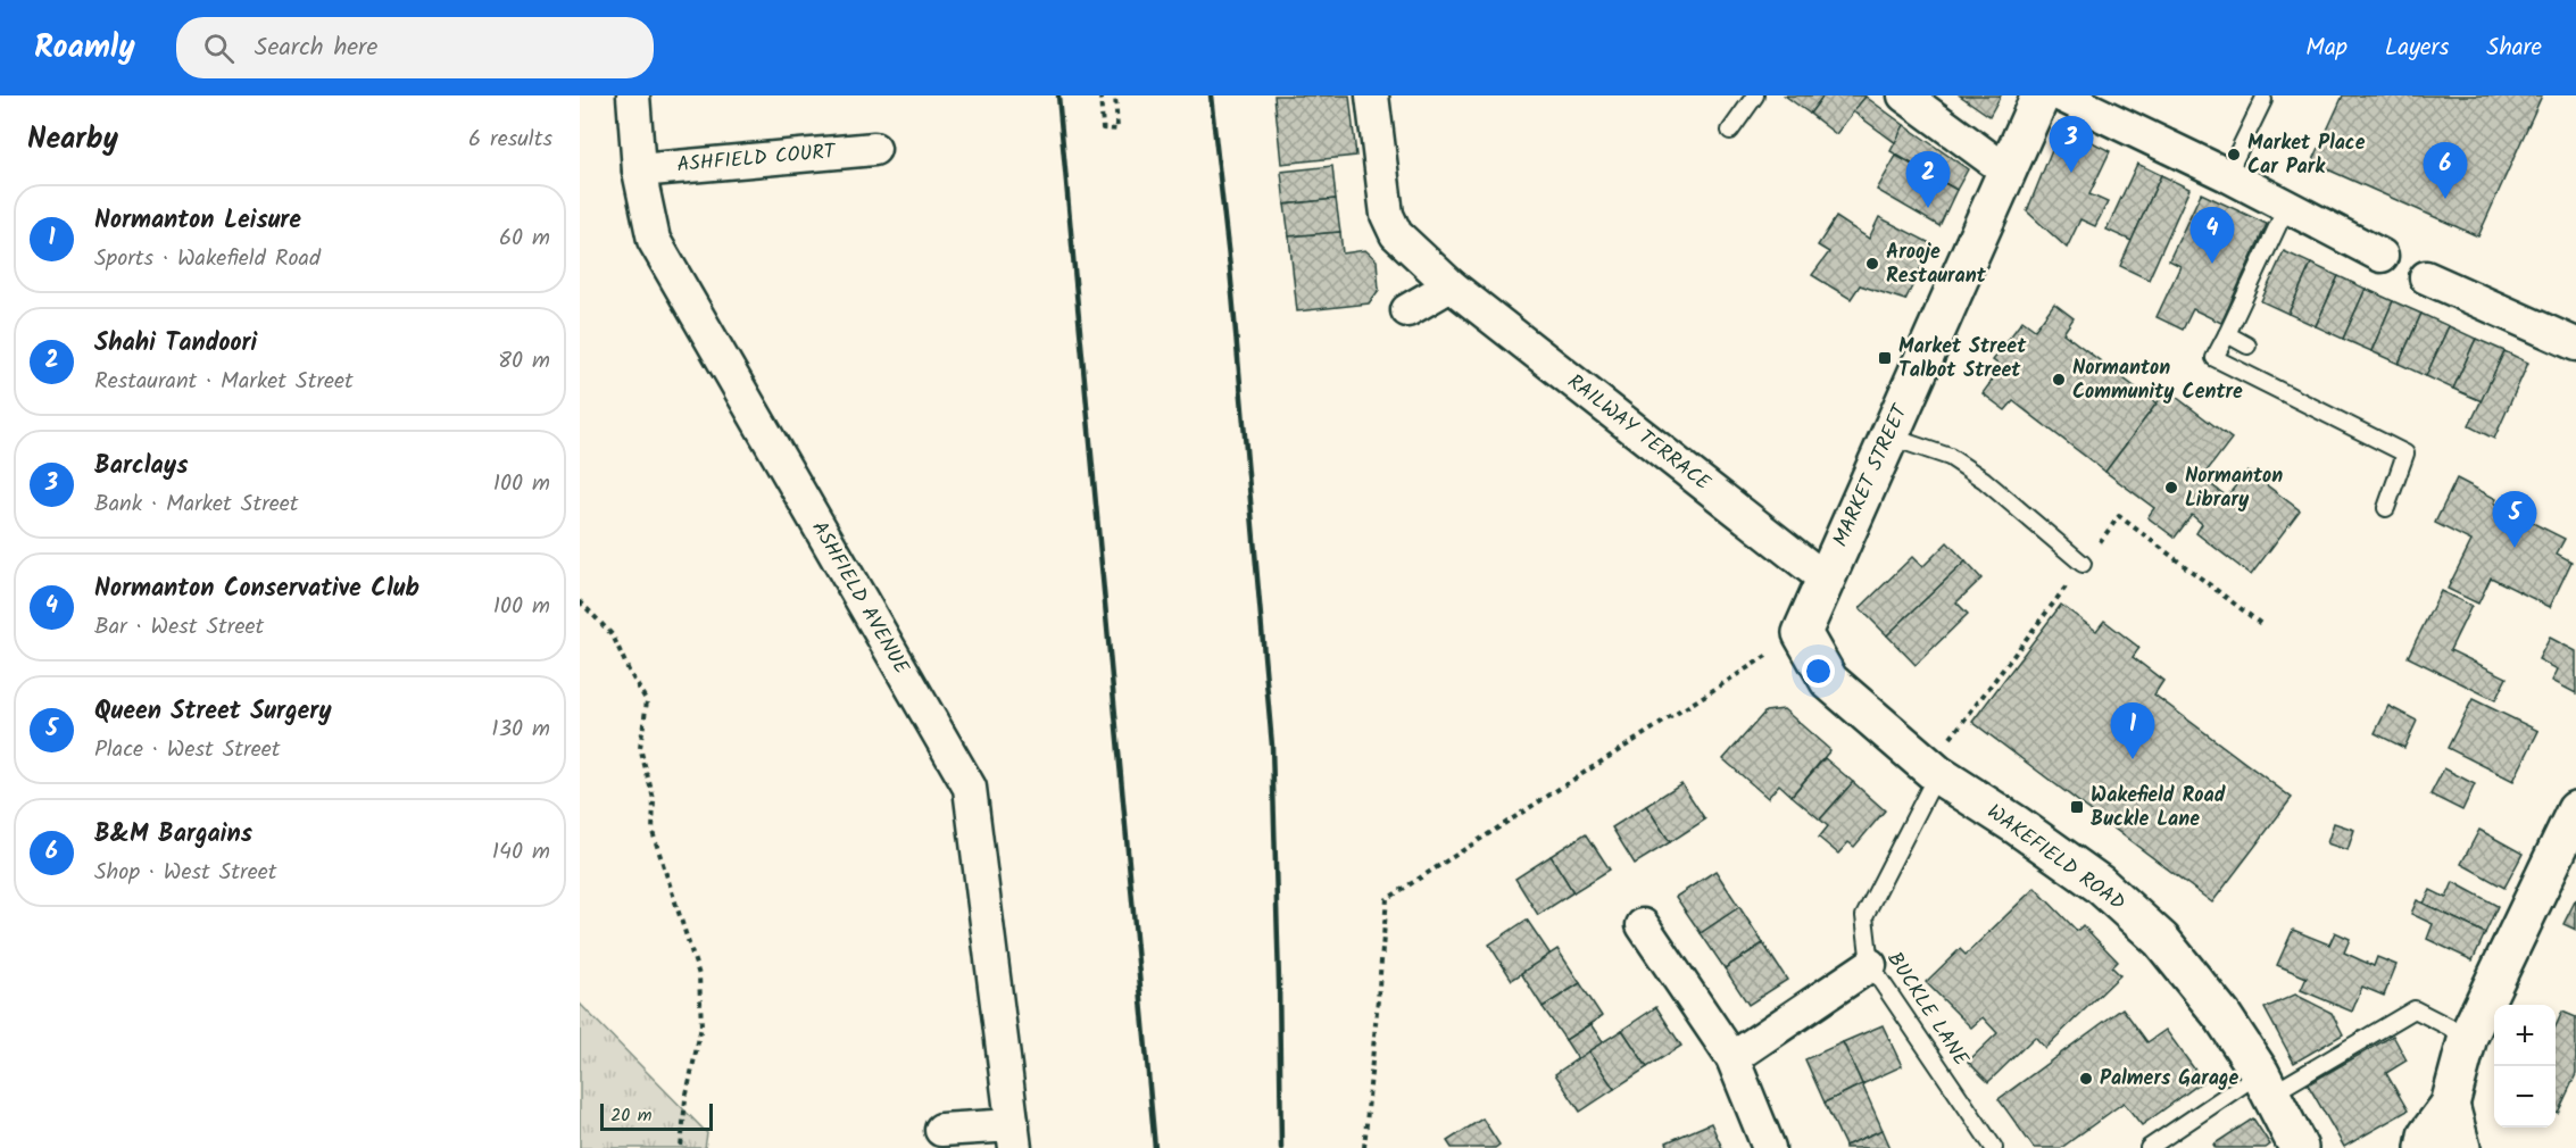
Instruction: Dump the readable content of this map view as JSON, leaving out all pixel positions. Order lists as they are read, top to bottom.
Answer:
{
  "streets": {
    "street": [
      "ASHFIELD COURT",
      "RAILWAY TERRACE",
      "MARKET STREET",
      "ASHFIELD AVENUE",
      "WAKEFIELD ROAD"
    ],
    "lane": ["BUCKLE LANE"]
  },
  "crossings": [
    ["ASHFIELD COURT", "ASHFIELD AVENUE"],
    ["RAILWAY TERRACE", "MARKET STREET"],
    ["MARKET STREET", "WAKEFIELD ROAD"],
    ["WAKEFIELD ROAD", "BUCKLE LANE"]
  ],
  "places": {
    "other": [
      "Market Place Car Park",
      "Arooje Restaurant",
      "Normanton Community Centre",
      "Normanton Library",
      "Palmers Garage"
    ],
    "transit": ["Market Street Talbot Street", "Wakefield Road Buckle Lane"]
  },
  "scale_bar": "20 m",
  "page": {
    "header": "Roamly",
    "search": "Search here",
    "nav": ["Map", "Layers", "Share"],
    "heading": ["Nearby", "6 results"],
    "pins": [
      "3",
      "6",
      "2",
      "4",
      "5",
      "1"
    ],
    "list": [
      {
        "mark": "1",
        "name": "Normanton Leisure",
        "note": "Sports · Wakefield Road",
        "value": "60 m"
      },
      {
        "mark": "2",
        "name": "Shahi Tandoori",
        "note": "Restaurant · Market Street",
        "value": "80 m"
      },
      {
        "mark": "3",
        "name": "Barclays",
        "note": "Bank · Market Street",
        "value": "100 m"
      },
      {
        "mark": "4",
        "name": "Normanton Conservative Club",
        "note": "Bar · West Street",
        "value": "100 m"
      },
      {
        "mark": "5",
        "name": "Queen Street Surgery",
        "note": "Place · West Street",
        "value": "130 m"
      },
      {
        "mark": "6",
        "name": "B&M Bargains",
        "note": "Shop · West Street",
        "value": "140 m"
      }
    ],
    "map_buttons": ["+", "−"],
    "scale": "20 m"
  }
}
